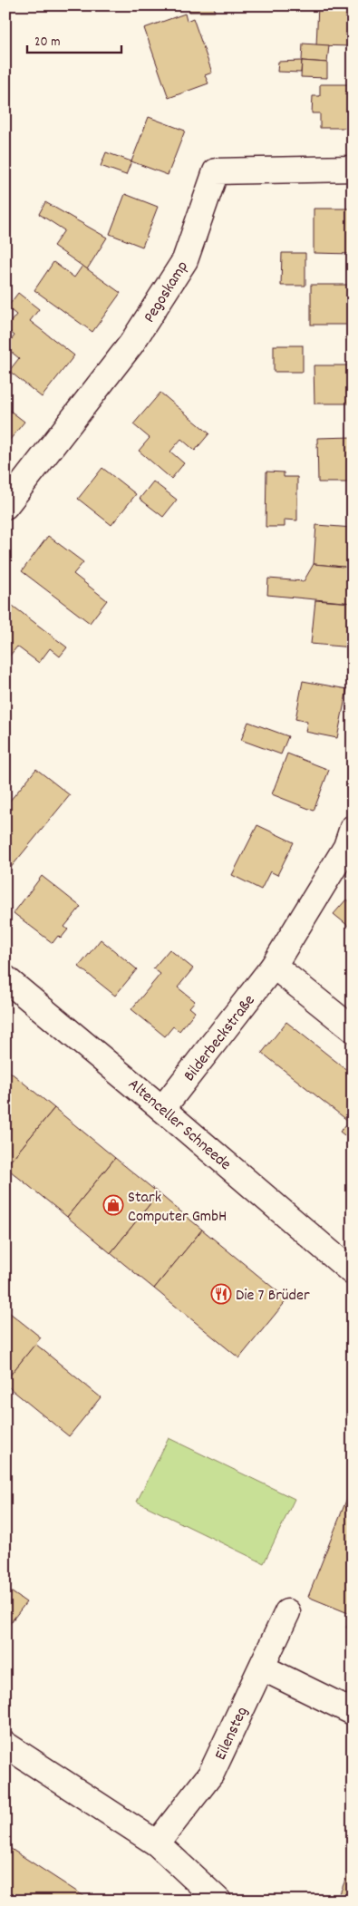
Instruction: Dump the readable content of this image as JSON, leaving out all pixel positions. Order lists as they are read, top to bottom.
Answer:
{
  "streets": {
    "street": [
      "Pegoskamp",
      "Bilderbeckstraße",
      "Altenceller Schneede",
      "Eilensteg"
    ]
  },
  "crossings": [
    ["Bilderbeckstraße", "Altenceller Schneede"]
  ],
  "places": {
    "shop": ["Stark Computer GmbH"],
    "restaurant": ["Die 7 Brüder"]
  },
  "scale_bar": "20 m"
}
